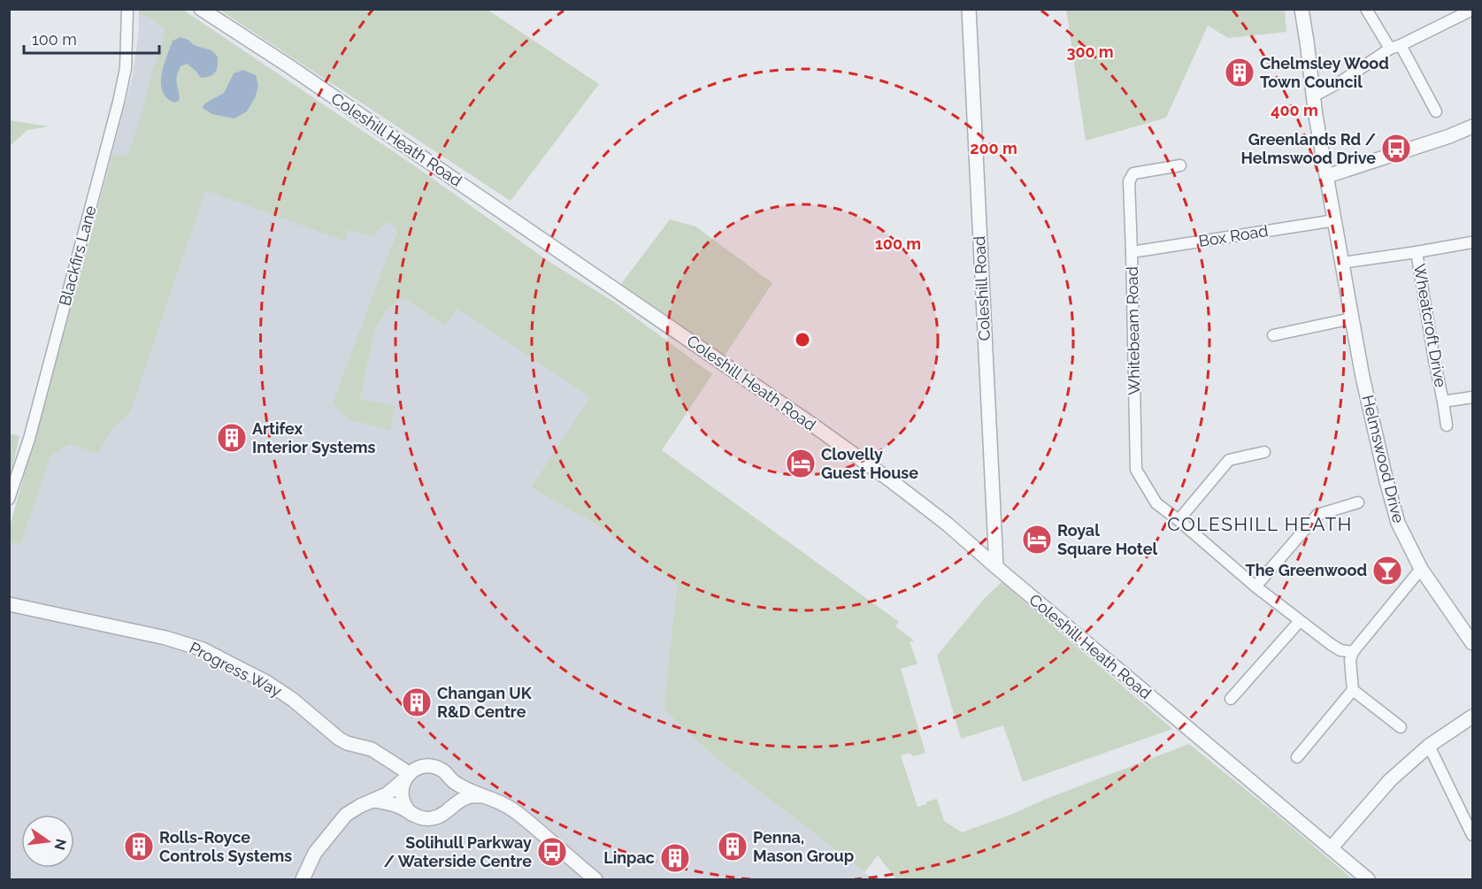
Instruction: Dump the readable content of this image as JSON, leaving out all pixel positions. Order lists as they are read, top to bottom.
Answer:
{
  "streets": {
    "street": [
      "Coleshill Heath Road",
      "Box Road",
      "Blackfirs Lane",
      "Coleshill Road",
      "Wheatcroft Drive",
      "Whitebeam Road",
      "Helmswood Drive",
      "Progress Way"
    ]
  },
  "crossings": [
    ["Coleshill Heath Road", "Coleshill Road"],
    ["Box Road", "Whitebeam Road"],
    ["Box Road", "Helmswood Drive"],
    ["Wheatcroft Drive", "Helmswood Drive"]
  ],
  "districts": ["COLESHILL HEATH"],
  "places": {
    "building": [
      "Chelmsley Wood Town Council",
      "Artifex Interior Systems",
      "Changan UK R&D Centre",
      "Rolls-Royce Controls Systems",
      "Penna, Mason Group",
      "Linpac"
    ],
    "bus stop": ["Greenlands Rd / Helmswood Drive", "Solihull Parkway / Waterside Centre"],
    "hotel": ["Clovelly Guest House", "Royal Square Hotel"],
    "bar": ["The Greenwood"]
  },
  "scale_bar": "100 m",
  "north": "right",
  "rings": [
    "300 m",
    "400 m",
    "200 m",
    "100 m"
  ]
}
